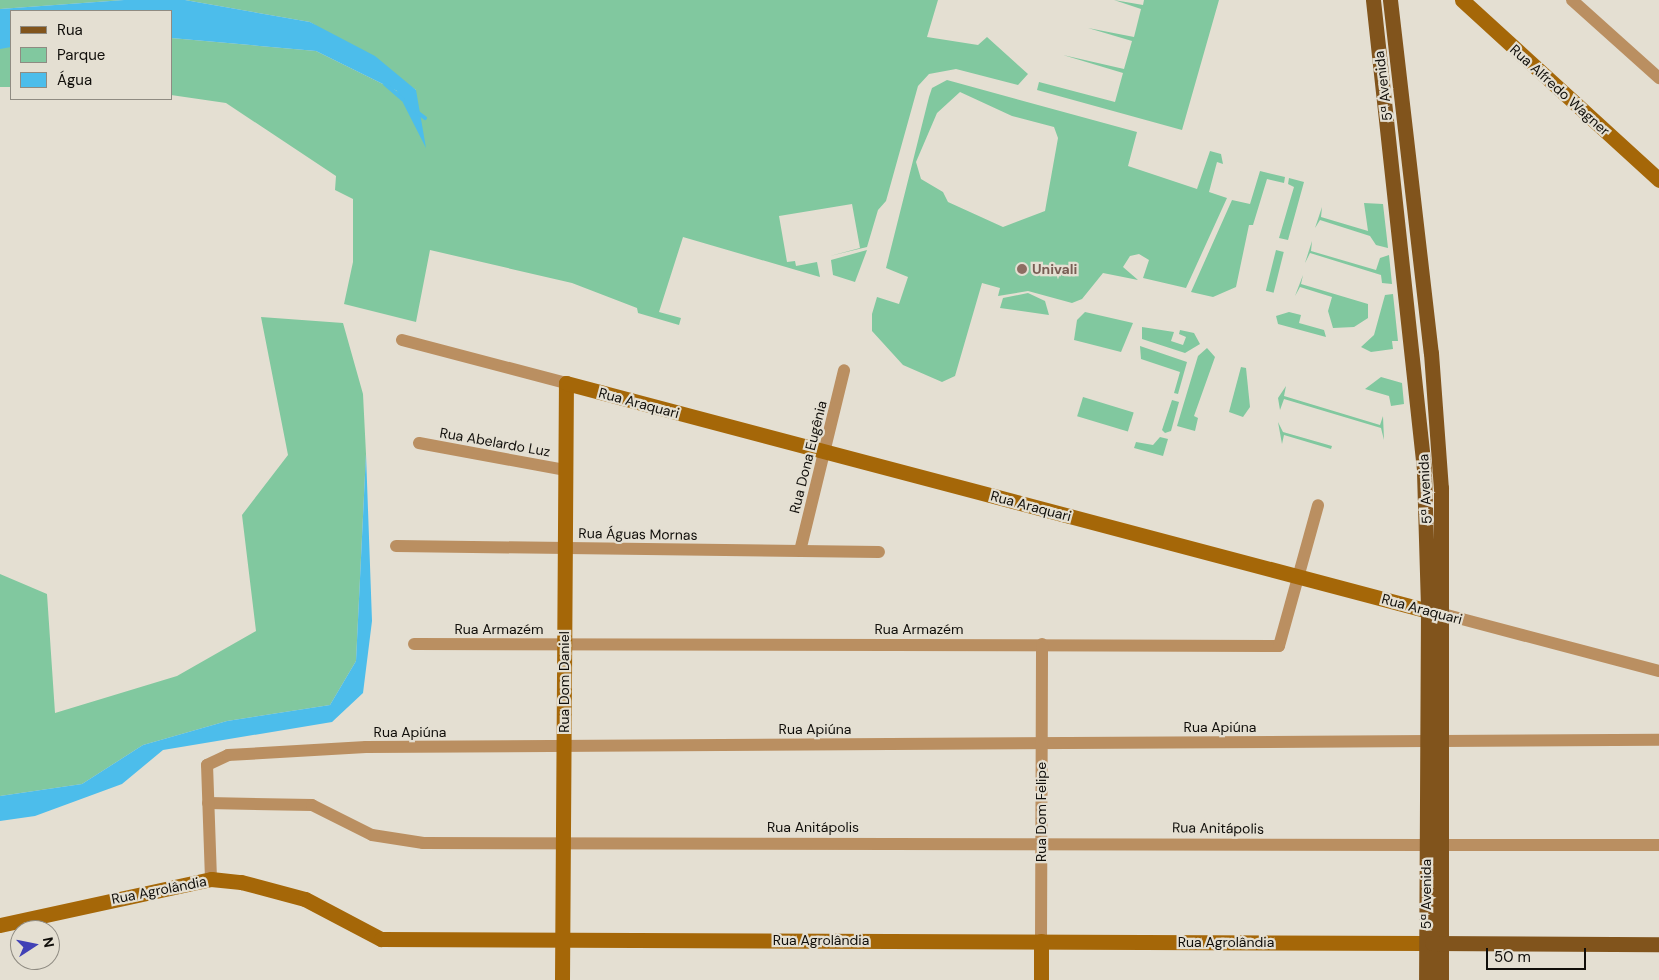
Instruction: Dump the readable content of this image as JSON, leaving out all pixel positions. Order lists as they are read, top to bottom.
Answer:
{
  "streets": {
    "main road": ["5ª Avenida", "Rua Agrolândia"],
    "street": [
      "Rua Alfredo Wagner",
      "Rua Araquari",
      "Rua Abelardo Luz",
      "Rua Dona Eugênia",
      "Rua Águas Mornas",
      "Rua Armazém",
      "Rua Dom Daniel",
      "Rua Apiúna",
      "Rua Dom Felipe",
      "Rua Anitápolis"
    ]
  },
  "crossings": [
    ["5ª Avenida", "Rua Araquari"],
    ["5ª Avenida", "Rua Apiúna"],
    ["5ª Avenida", "Rua Anitápolis"],
    ["5ª Avenida", "Rua Agrolândia"],
    ["Rua Araquari", "Rua Dona Eugênia"],
    ["Rua Araquari", "Rua Armazém"],
    ["Rua Araquari", "Rua Dom Daniel"],
    ["Rua Abelardo Luz", "Rua Dom Daniel"],
    ["Rua Dona Eugênia", "Rua Águas Mornas"],
    ["Rua Águas Mornas", "Rua Dom Daniel"],
    ["Rua Armazém", "Rua Dom Daniel"],
    ["Rua Armazém", "Rua Dom Felipe"],
    ["Rua Dom Daniel", "Rua Apiúna"],
    ["Rua Dom Daniel", "Rua Anitápolis"],
    ["Rua Dom Daniel", "Rua Agrolândia"],
    ["Rua Apiúna", "Rua Dom Felipe"],
    ["Rua Apiúna", "Rua Anitápolis"],
    ["Rua Dom Felipe", "Rua Anitápolis"],
    ["Rua Dom Felipe", "Rua Agrolândia"]
  ],
  "places": ["Univali"],
  "legend": ["Rua", "Parque", "Água"],
  "scale_bar": "50 m",
  "north": "right"
}
